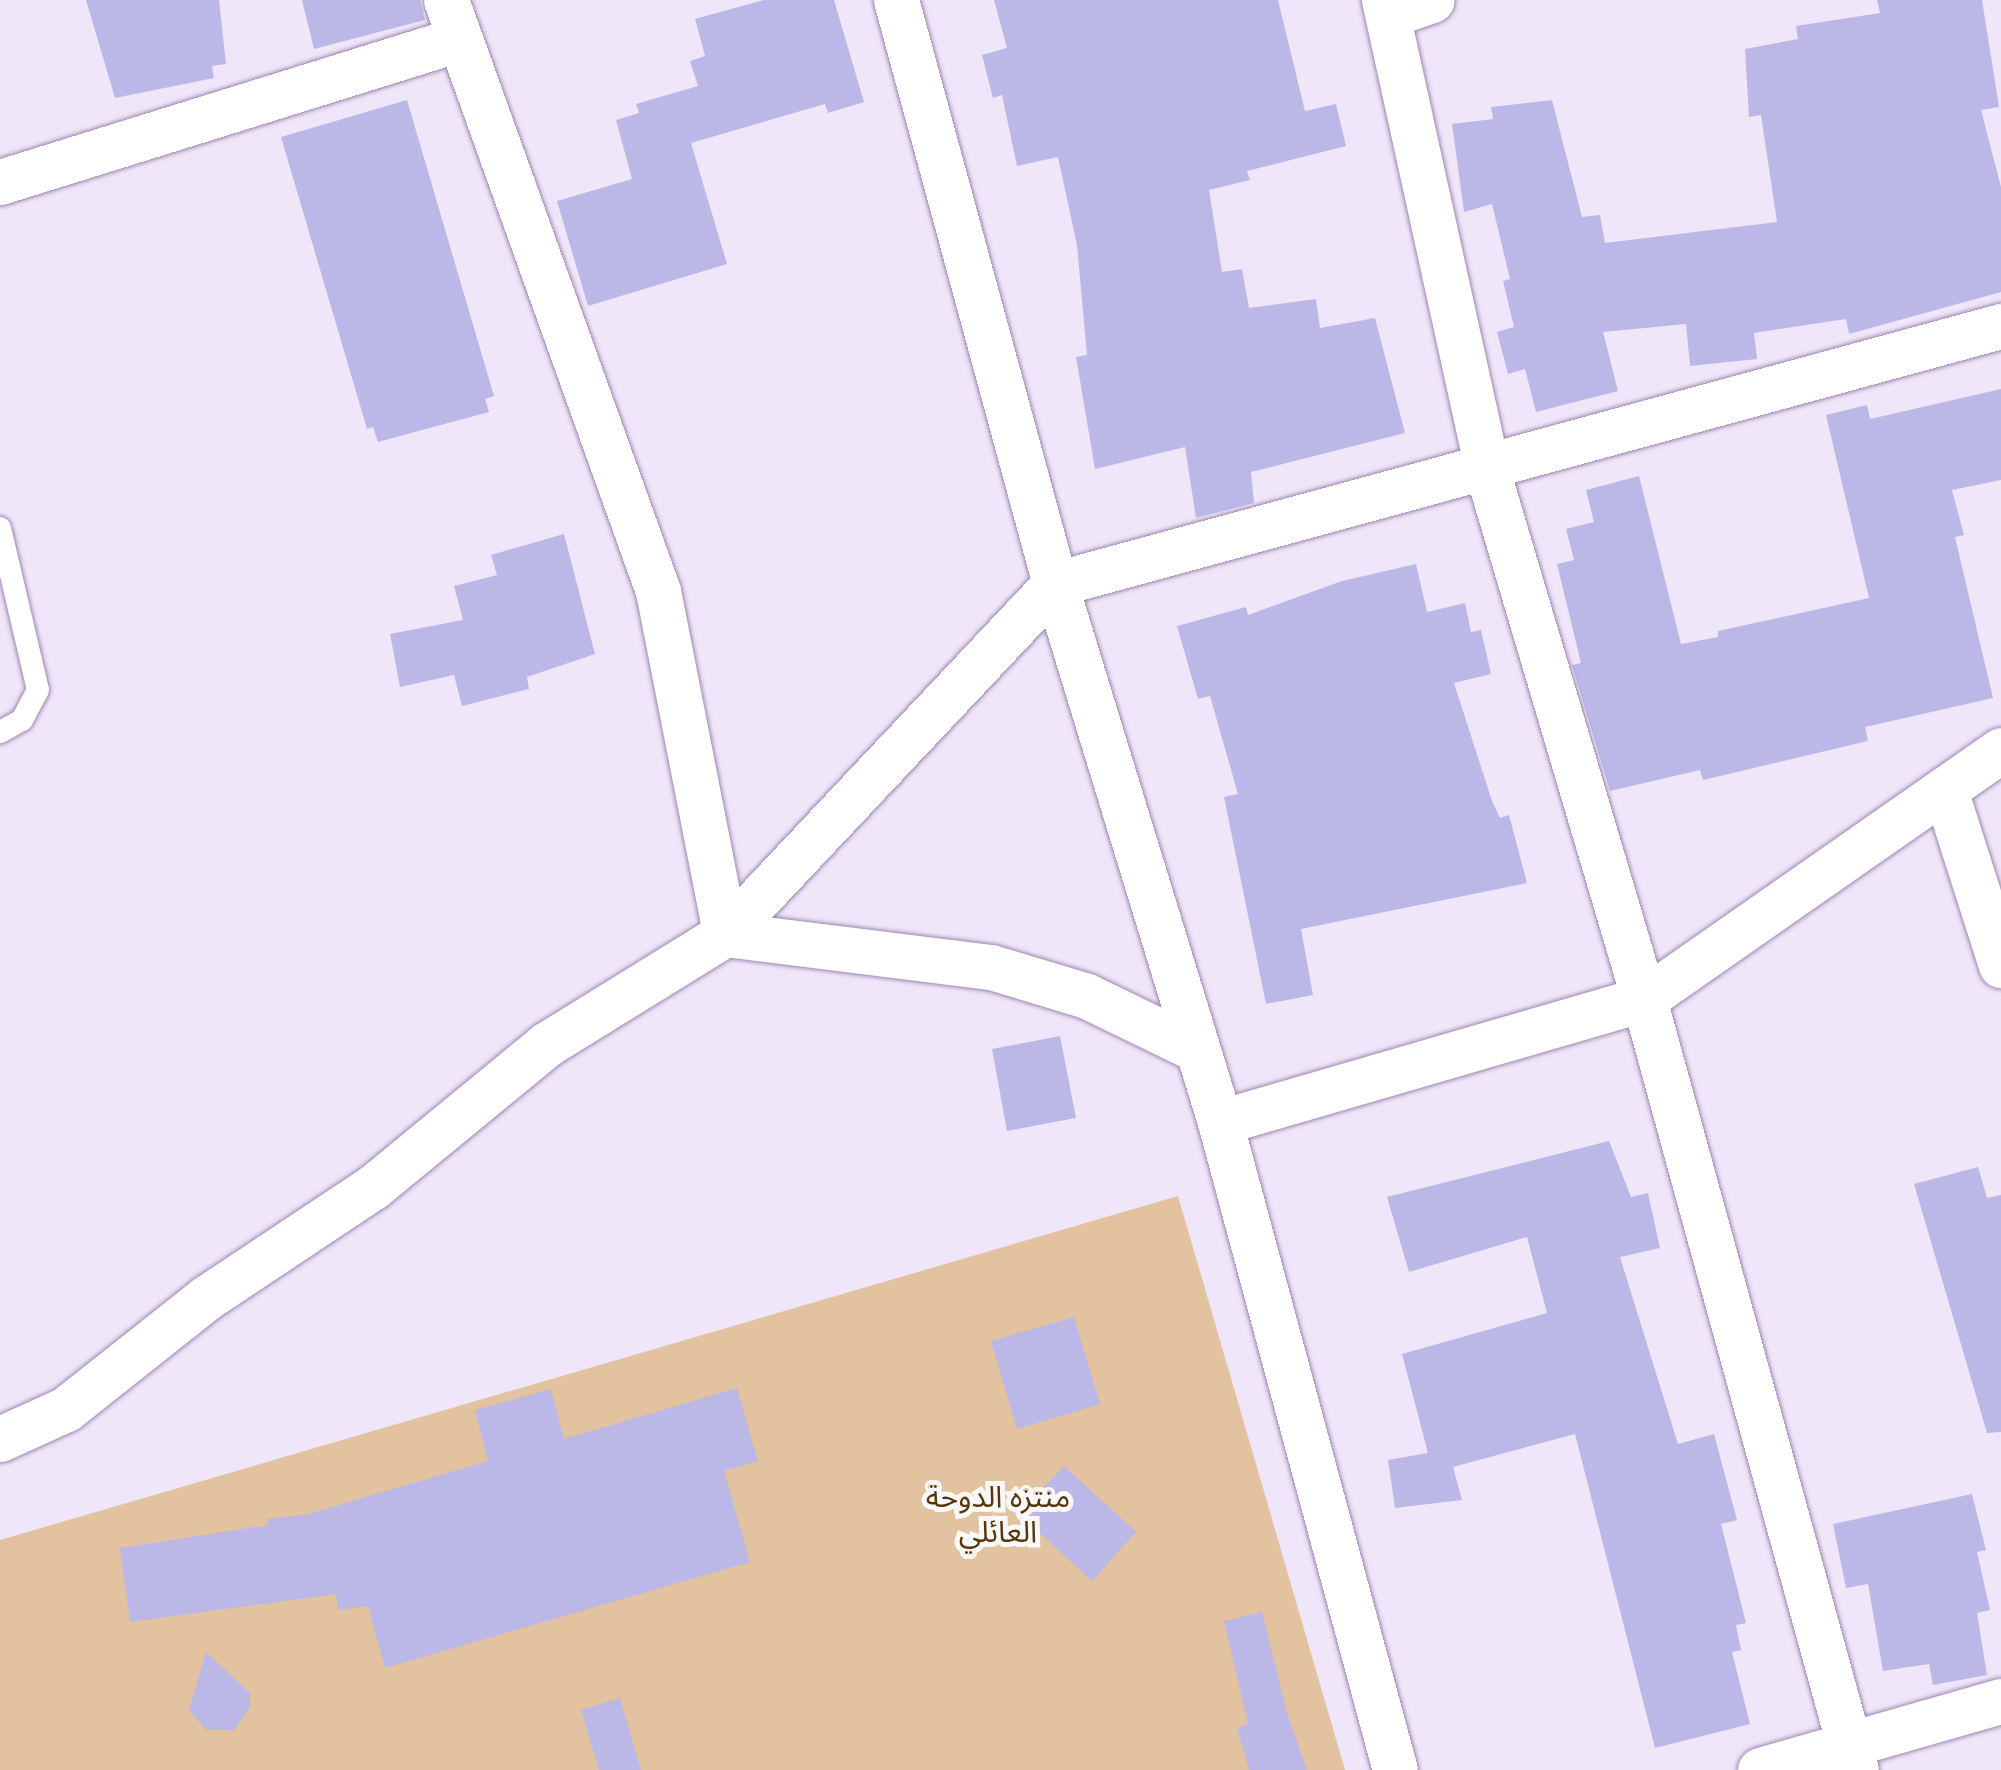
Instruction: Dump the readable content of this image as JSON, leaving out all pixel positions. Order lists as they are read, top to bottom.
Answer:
{
  "parks": ["منتزه الدوحة العائلي"]
}
